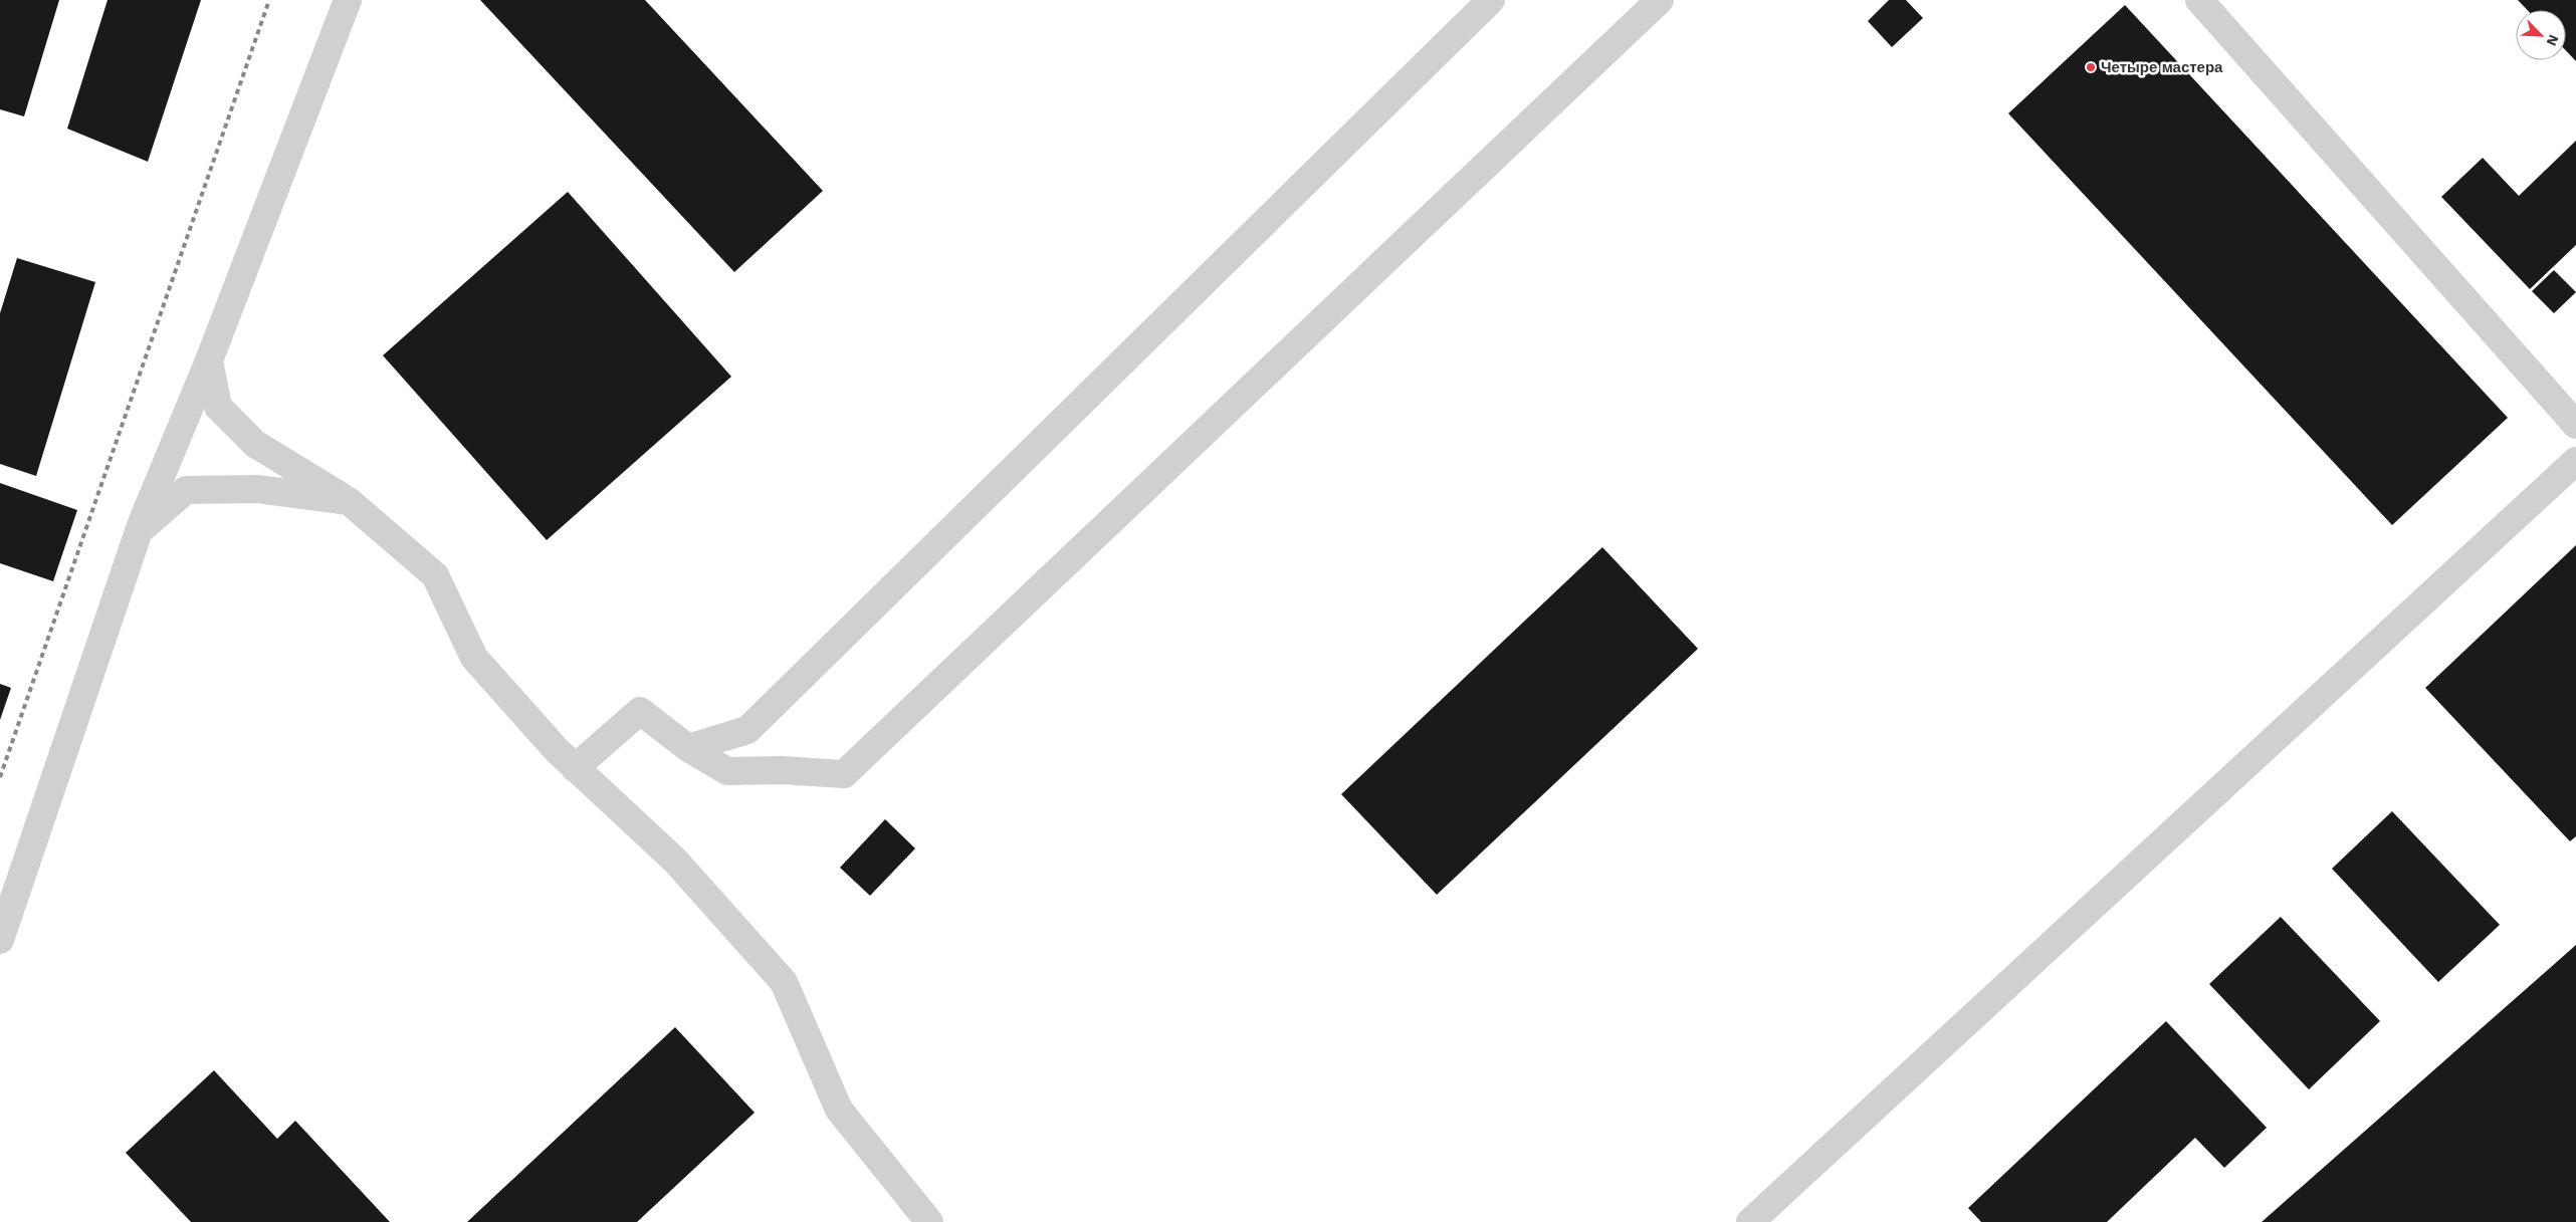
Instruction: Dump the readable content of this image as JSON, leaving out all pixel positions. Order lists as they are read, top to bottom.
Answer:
{
  "places": ["Четыре мастера"],
  "north": "bottom right"
}
